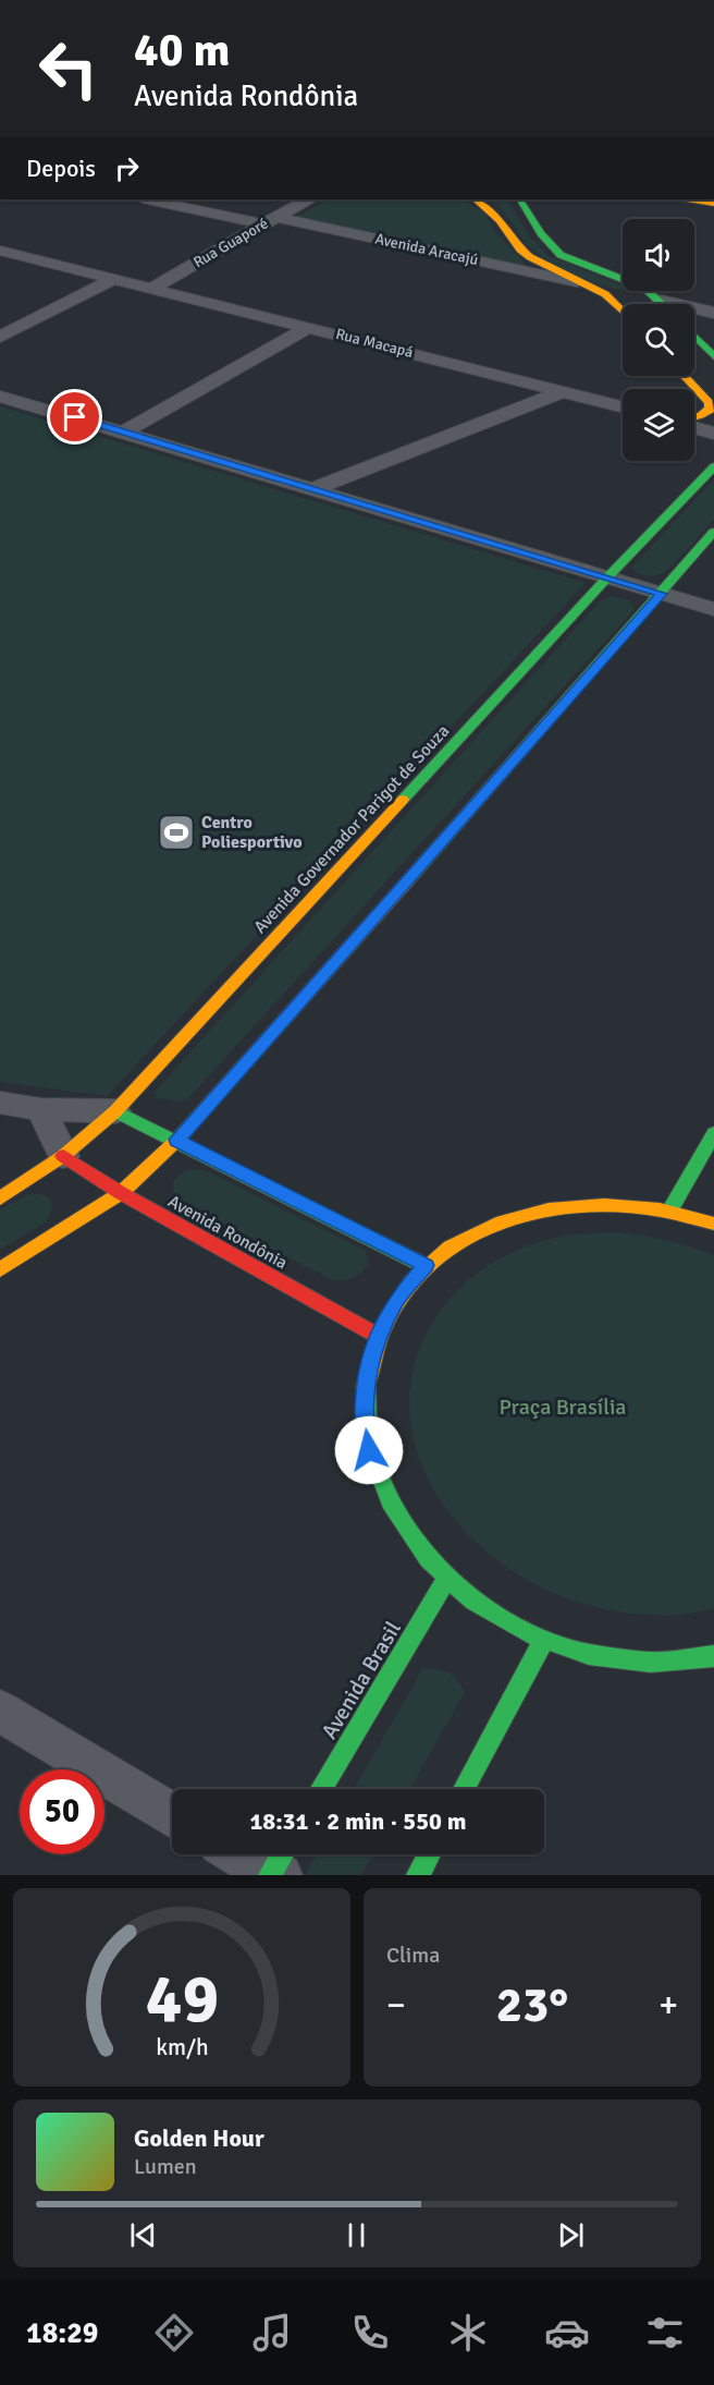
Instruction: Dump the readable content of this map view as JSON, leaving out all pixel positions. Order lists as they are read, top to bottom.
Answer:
{
  "streets": {
    "street": [
      "Rua Guaporé",
      "Avenida Aracajú",
      "Rua Macapá",
      "Avenida Governador Parigot de Souza",
      "Avenida Rondônia",
      "Avenida Brasil"
    ]
  },
  "crossings": [
    ["Rua Guaporé", "Avenida Aracajú"],
    ["Rua Guaporé", "Rua Macapá"],
    ["Avenida Governador Parigot de Souza", "Avenida Rondônia"]
  ],
  "parks": ["Praça Brasília"],
  "places": {
    "sports": ["Centro Poliesportivo"]
  },
  "page": {
    "turn": ["40 m", "Avenida Rondônia"],
    "then": "Depois",
    "limit": "50",
    "trip": "18:31 · 2 min · 550 m",
    "tile": "Clima",
    "heat": ["−", "23°", "+"],
    "song": ["Golden Hour", "Lumen"],
    "tabs": "18:29",
    "gauge": ["49", "km/h"]
  }
}
